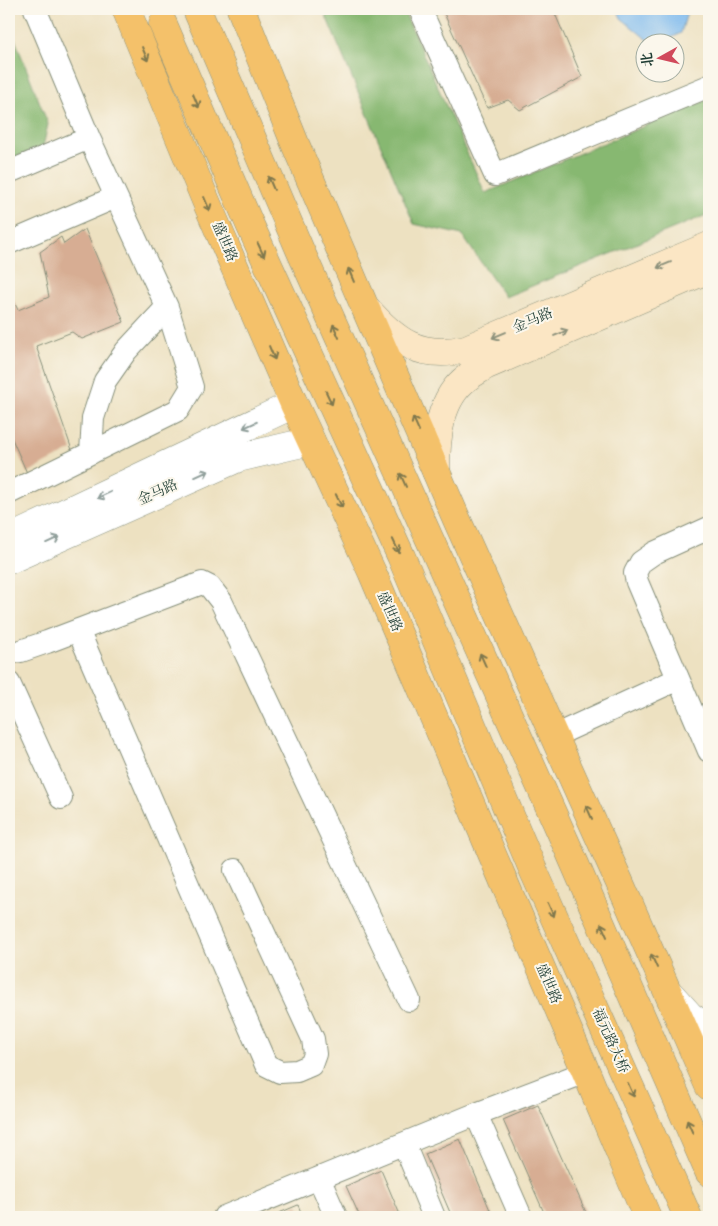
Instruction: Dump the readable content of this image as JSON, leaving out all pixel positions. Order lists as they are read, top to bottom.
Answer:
{
  "streets": {
    "main road": ["盛世路", "金马路", "福元路大桥"]
  },
  "crossings": [
    ["盛世路", "金马路"]
  ],
  "north": "left"
}
